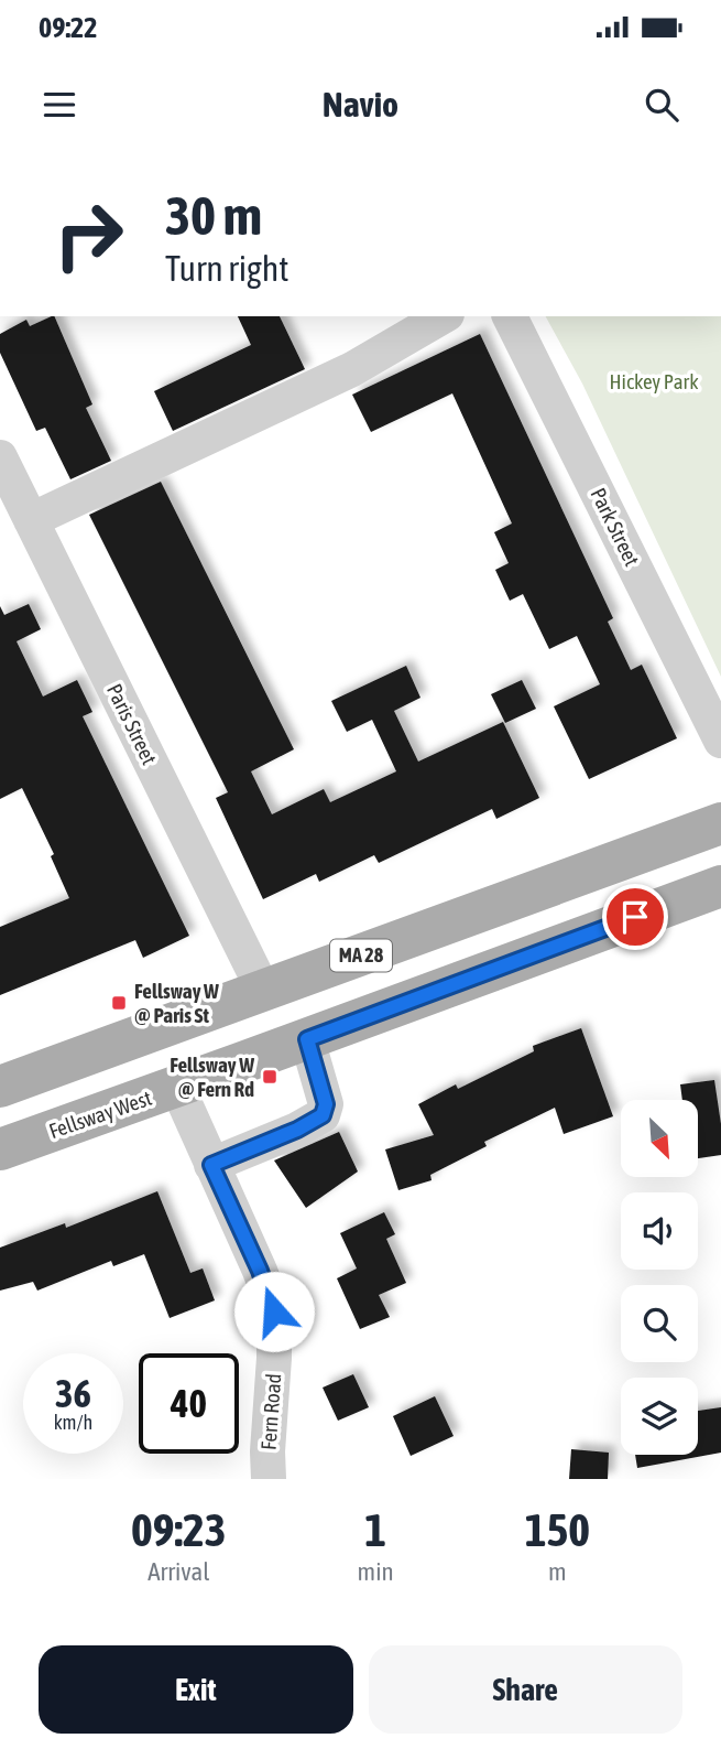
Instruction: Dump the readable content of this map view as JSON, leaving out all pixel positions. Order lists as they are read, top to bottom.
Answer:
{
  "streets": {
    "main road": ["MA 28", "Fellsway West"],
    "street": ["Park Street", "Paris Street", "Fern Road"]
  },
  "crossings": [
    ["Paris Street", "MA 28"],
    ["Fellsway West", "Fern Road"]
  ],
  "parks": ["Hickey Park"],
  "places": {
    "transit": ["Fellsway W @ Paris St", "Fellsway W @ Fern Rd"]
  },
  "north": "bottom right",
  "page": {
    "status": "09:22",
    "header": "Navio",
    "turn": ["30 m", "Turn right"],
    "speed": "36 km/h",
    "limit": "40",
    "eta": [
      "09:23",
      "Arrival",
      "1",
      "min",
      "150",
      "m"
    ],
    "buttons": ["Exit", "Share"]
  }
}
